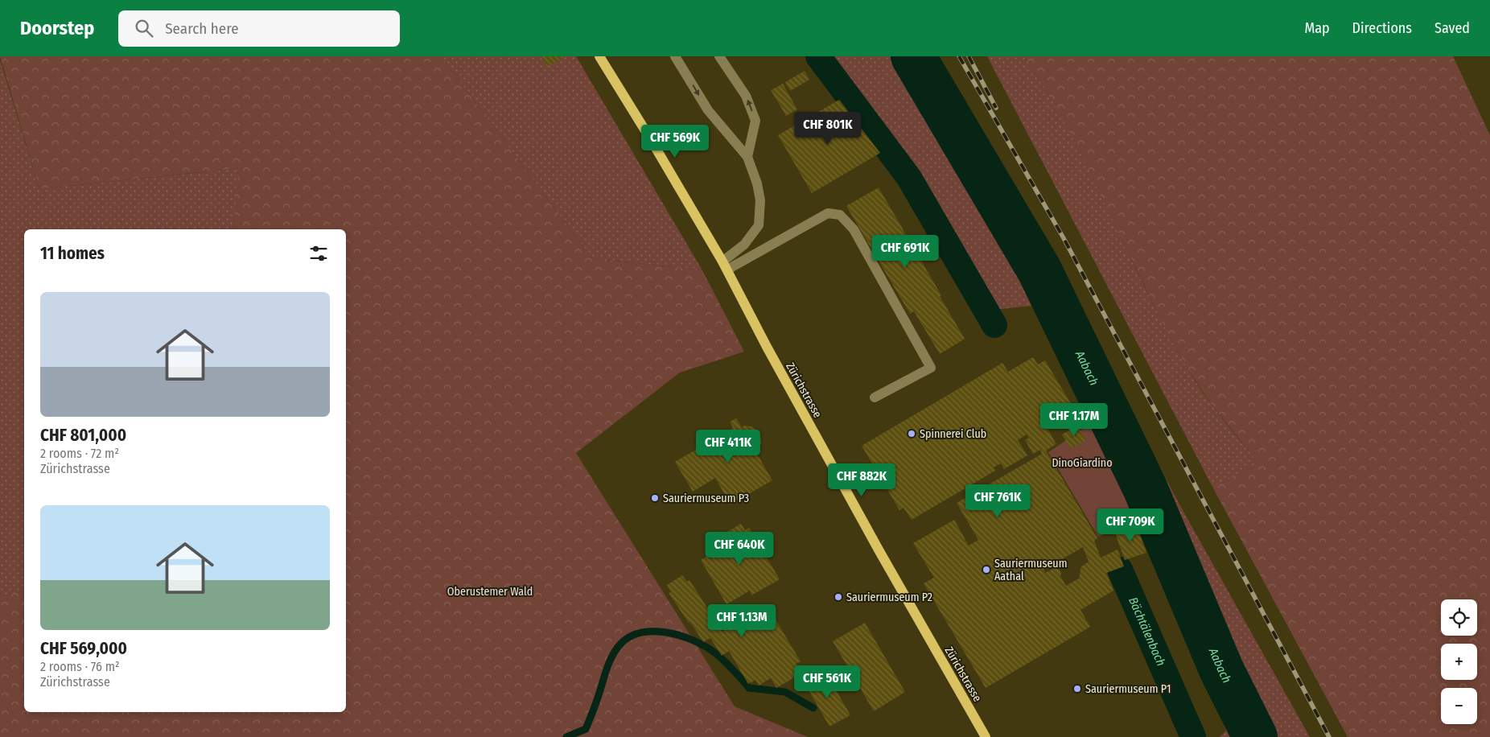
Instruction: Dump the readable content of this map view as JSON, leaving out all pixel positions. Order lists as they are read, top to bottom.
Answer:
{
  "streets": {
    "main road": ["Zürichstrasse"]
  },
  "water": ["Aabach", "Bächtälenbach"],
  "parks": ["DinoGiardino", "Oberustemer Wald"],
  "places": [
    "Spinnerei Club",
    "Sauriermuseum P3",
    "Sauriermuseum Aathal",
    "Sauriermuseum P2",
    "Sauriermuseum P1"
  ],
  "page": {
    "header": "Doorstep",
    "search": "Search here",
    "nav": ["Map", "Directions", "Saved"],
    "price": [
      "CHF 801K",
      "CHF 569K",
      "CHF 691K",
      "CHF 1.17M",
      "CHF 411K",
      "CHF 882K",
      "CHF 761K",
      "CHF 709K",
      "CHF 640K",
      "CHF 1.13M",
      "CHF 561K"
    ],
    "heading": "11 homes",
    "list": [
      {
        "name": "CHF 801,000",
        "note": "2 rooms · 72 m² · Zürichstrasse"
      },
      {
        "name": "CHF 569,000",
        "note": "2 rooms · 76 m² · Zürichstrasse"
      }
    ],
    "map_buttons": ["+", "−"]
  }
}
